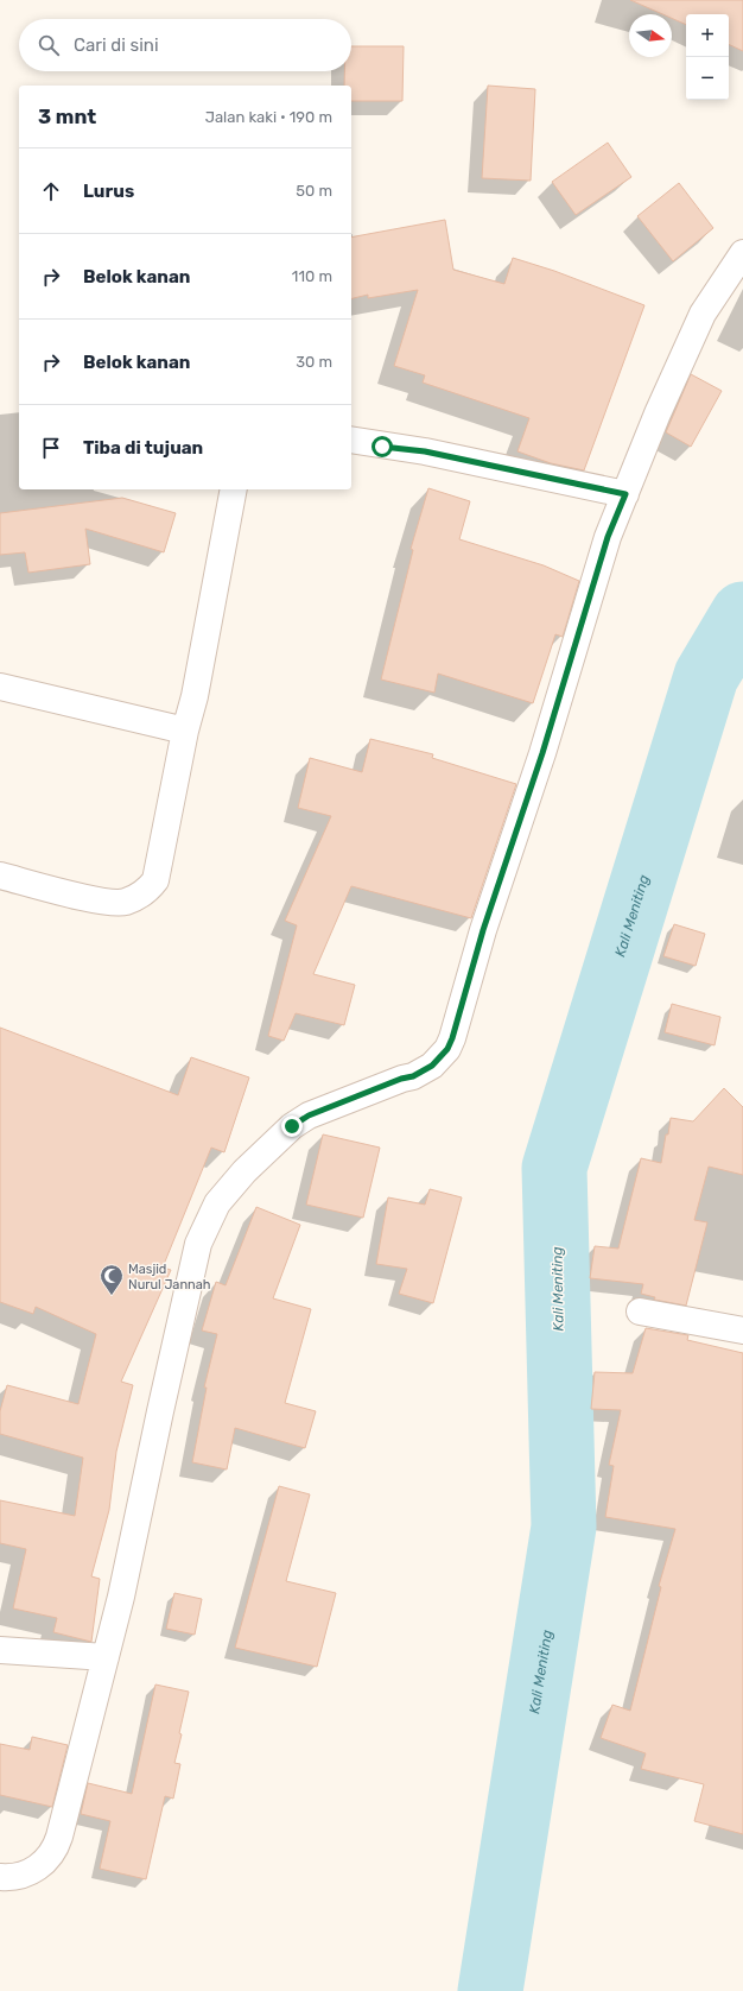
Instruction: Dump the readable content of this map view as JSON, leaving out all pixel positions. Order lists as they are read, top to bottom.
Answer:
{
  "water": ["Kali Meniting"],
  "places": {
    "mosque": ["Masjid Nurul Jannah"]
  },
  "north": "right",
  "page": {
    "map_buttons": ["+", "−"],
    "search": "Cari di sini",
    "heading": ["3 mnt", "Jalan kaki · 190 m"],
    "list": [
      ["Lurus", "50 m"],
      ["Belok kanan", "110 m"],
      ["Belok kanan", "30 m"],
      "Tiba di tujuan"
    ]
  }
}
